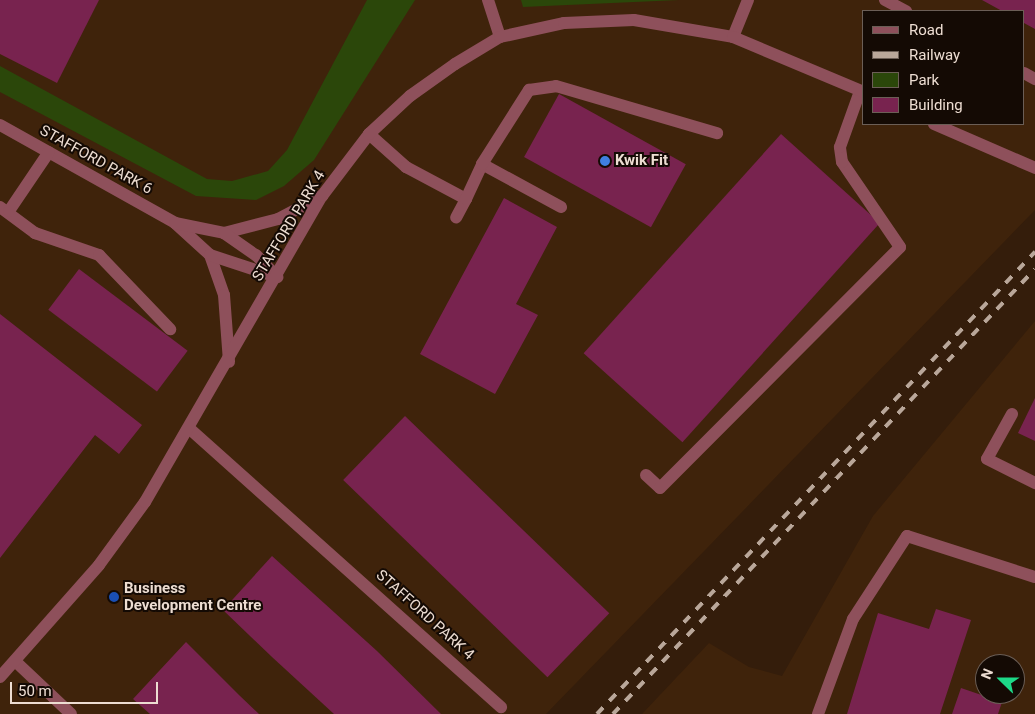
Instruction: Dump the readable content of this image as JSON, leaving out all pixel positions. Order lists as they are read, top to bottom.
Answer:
{
  "streets": {
    "street": ["STAFFORD PARK 6", "STAFFORD PARK 4"]
  },
  "places": ["Kwik Fit", "Business Development Centre"],
  "legend": [
    "Road",
    "Railway",
    "Park",
    "Building"
  ],
  "scale_bar": "50 m",
  "north": "left"
}
